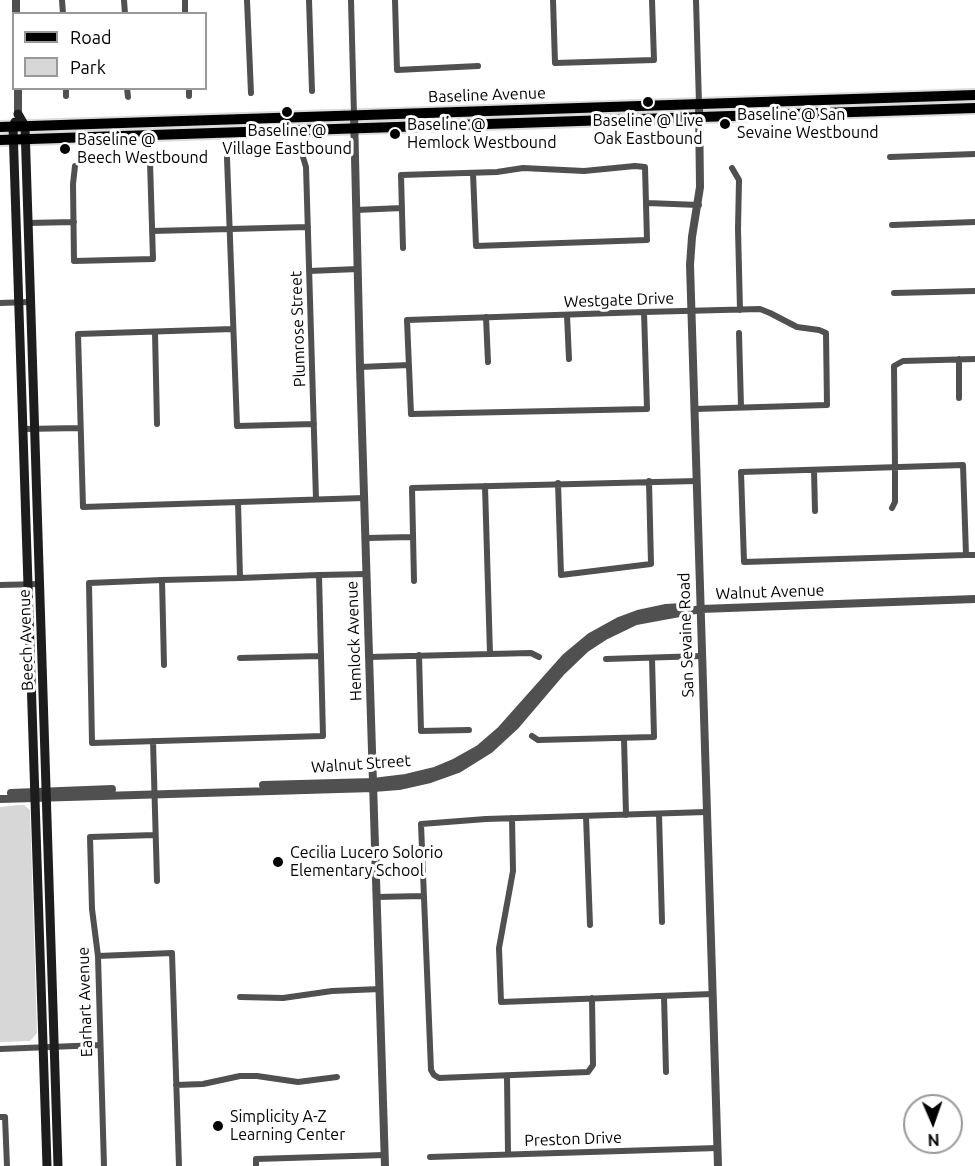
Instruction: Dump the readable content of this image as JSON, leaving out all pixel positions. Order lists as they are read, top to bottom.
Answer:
{
  "streets": {
    "main road": ["Baseline Avenue", "Beech Avenue"],
    "street": [
      "Westgate Drive",
      "Plumrose Street",
      "Walnut Avenue",
      "San Sevaine Road",
      "Hemlock Avenue",
      "Walnut Street",
      "Earhart Avenue",
      "Preston Drive"
    ]
  },
  "crossings": [
    ["Baseline Avenue", "San Sevaine Road"],
    ["Baseline Avenue", "Beech Avenue"],
    ["Baseline Avenue", "Hemlock Avenue"],
    ["Westgate Drive", "San Sevaine Road"],
    ["Walnut Avenue", "San Sevaine Road"],
    ["Walnut Avenue", "Hemlock Avenue"],
    ["Walnut Avenue", "Walnut Street"],
    ["San Sevaine Road", "Preston Drive"],
    ["Beech Avenue", "Walnut Street"],
    ["Hemlock Avenue", "Walnut Street"]
  ],
  "places": [
    "Baseline @ Live Oak Eastbound",
    "Baseline @ Village Eastbound",
    "Baseline @ San Sevaine Westbound",
    "Baseline @ Hemlock Westbound",
    "Baseline @ Beech Westbound",
    "Cecilia Lucero Solorio Elementary School",
    "Simplicity A-Z Learning Center"
  ],
  "legend": ["Road", "Park"],
  "north": "bottom"
}
